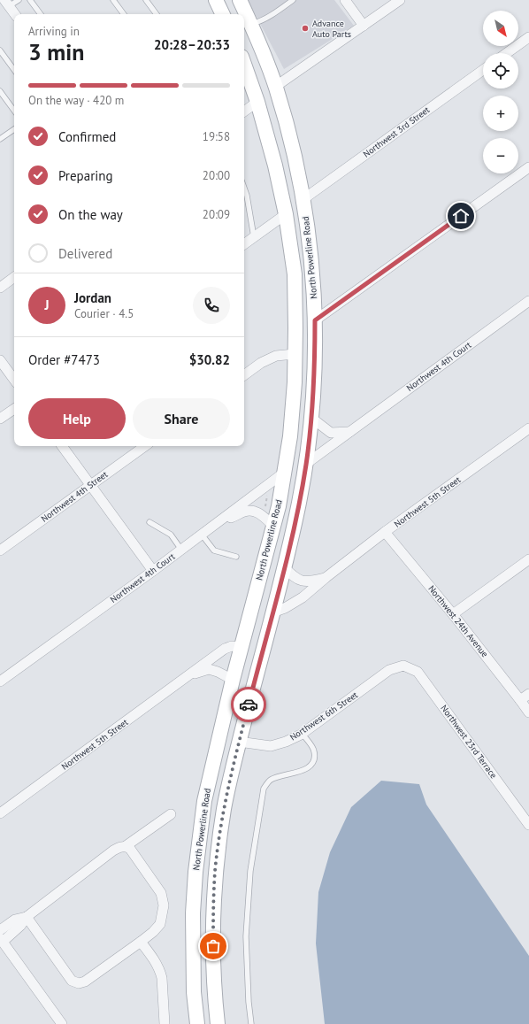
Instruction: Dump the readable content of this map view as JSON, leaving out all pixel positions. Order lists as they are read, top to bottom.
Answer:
{
  "streets": {
    "main road": ["North Powerline Road"],
    "street": [
      "Northwest 3rd Street",
      "Northwest 4th Court",
      "Northwest 4th Street",
      "Northwest 5th Street",
      "Northwest 24th Avenue",
      "Northwest 6th Street",
      "Northwest 23rd Terrace"
    ]
  },
  "crossings": [
    ["Northwest 3rd Street", "North Powerline Road"],
    ["North Powerline Road", "Northwest 4th Court"],
    ["North Powerline Road", "Northwest 5th Street"],
    ["North Powerline Road", "Northwest 6th Street"],
    ["Northwest 5th Street", "Northwest 24th Avenue"],
    ["Northwest 6th Street", "Northwest 23rd Terrace"]
  ],
  "places": ["Advance Auto Parts"],
  "north": "bottom right",
  "page": {
    "map_buttons": ["+", "−"],
    "heading": ["3 min", "Arriving in", "20:28–20:33"],
    "panel": [
      "Jordan",
      "Courier · 4.5",
      "Order #7473",
      "$30.82"
    ],
    "bar": "On the way · 420 m",
    "list": [
      ["Confirmed", "19:58"],
      ["Preparing", "20:00"],
      ["On the way", "20:09"],
      "Delivered"
    ],
    "round": "J",
    "buttons": ["Help", "Share"]
  }
}
